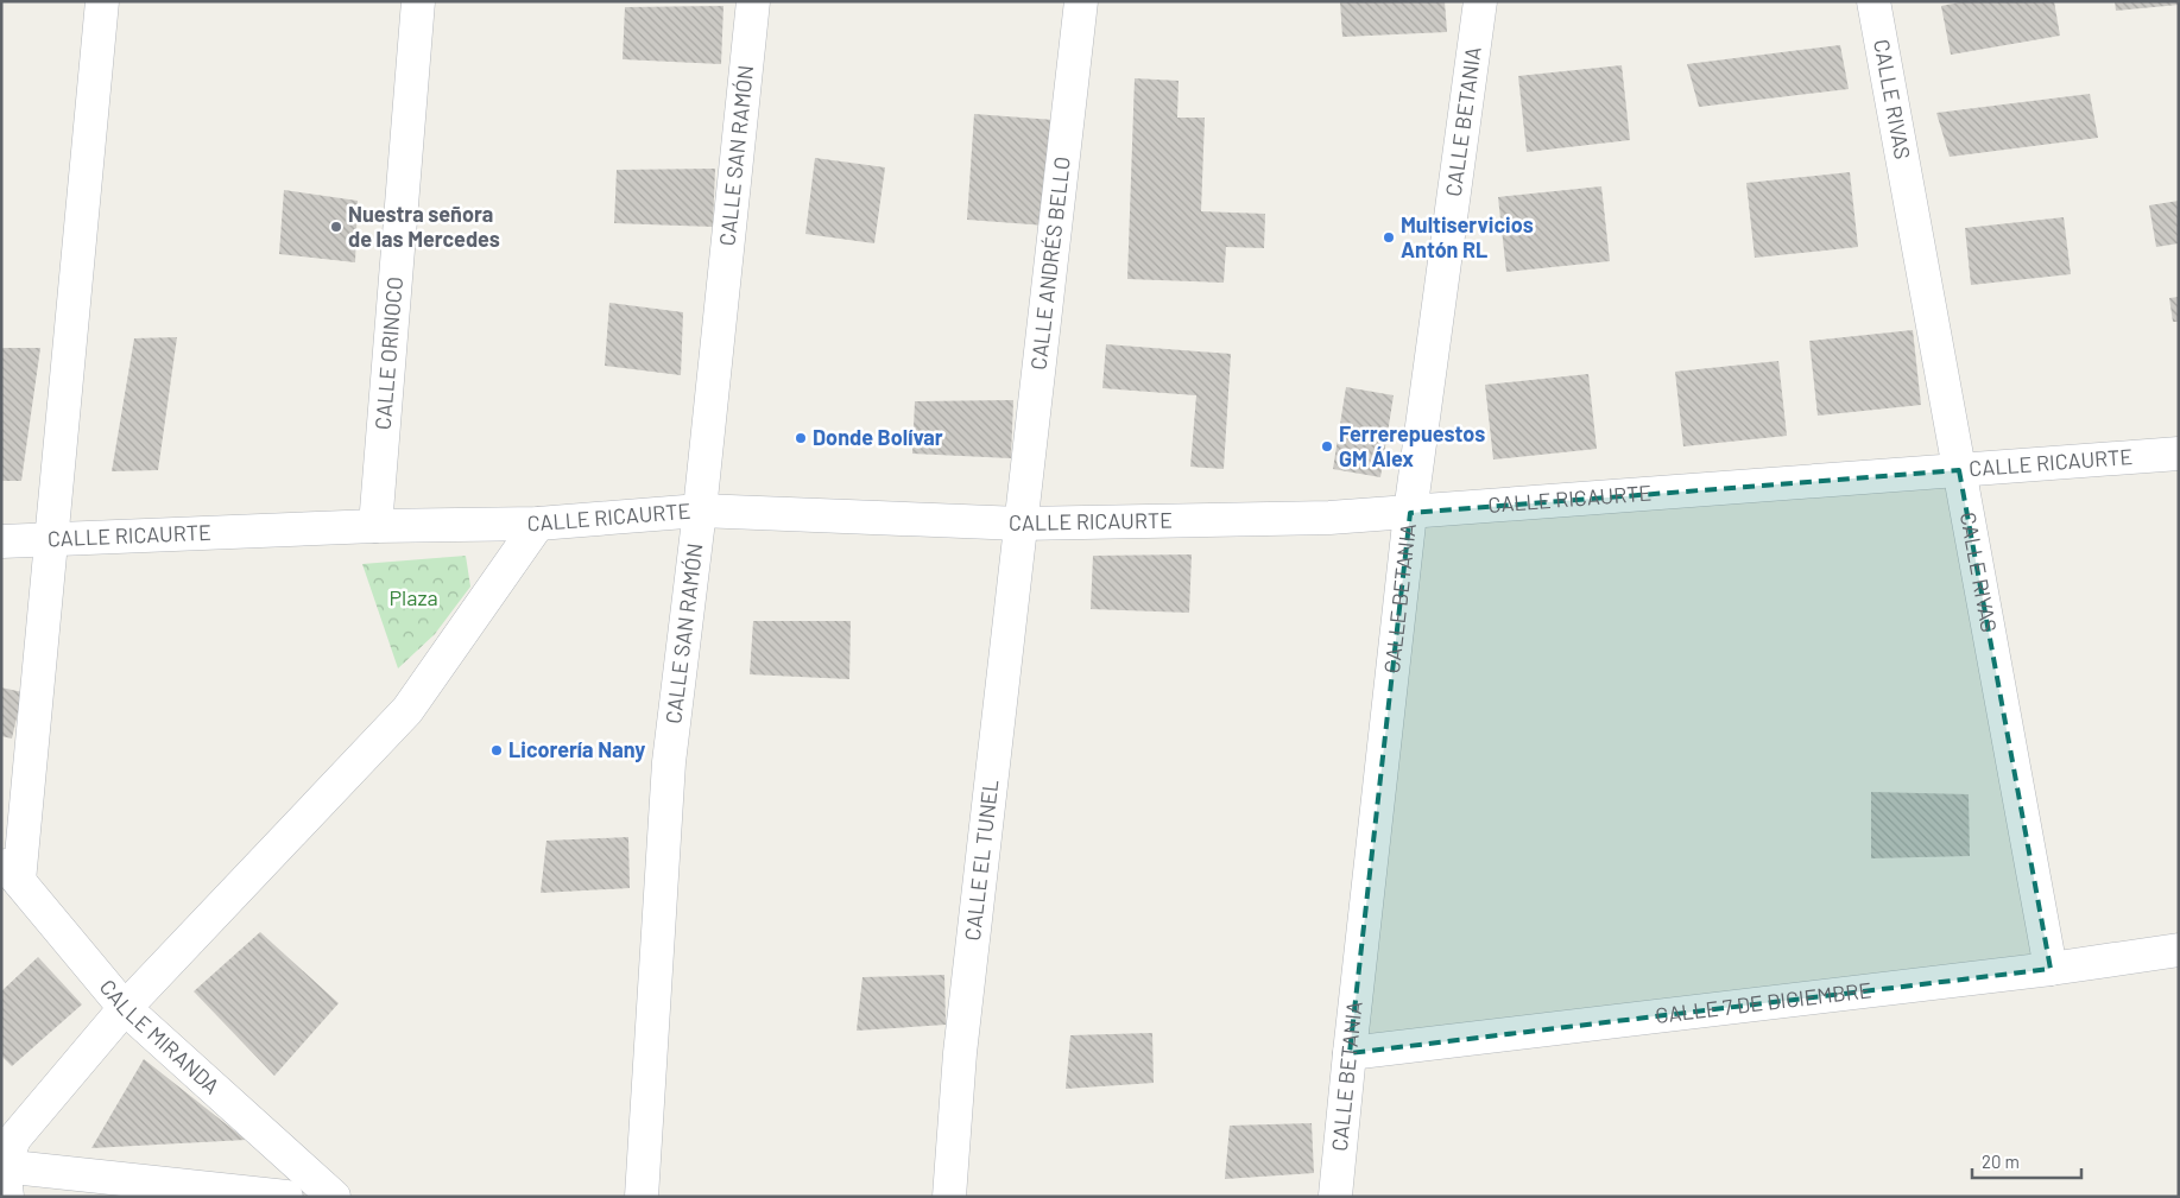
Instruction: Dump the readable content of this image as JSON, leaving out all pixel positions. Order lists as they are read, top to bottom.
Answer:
{
  "streets": {
    "street": [
      "CALLE RIVAS",
      "CALLE BETANIA",
      "CALLE SAN RAMÓN",
      "CALLE ANDRÉS BELLO",
      "CALLE ORINOCO",
      "CALLE RICAURTE",
      "CALLE EL TUNEL",
      "CALLE 7 DE DICIEMBRE",
      "CALLE MIRANDA"
    ]
  },
  "crossings": [
    ["CALLE RIVAS", "CALLE RICAURTE"],
    ["CALLE RIVAS", "CALLE 7 DE DICIEMBRE"],
    ["CALLE BETANIA", "CALLE RICAURTE"],
    ["CALLE BETANIA", "CALLE 7 DE DICIEMBRE"],
    ["CALLE SAN RAMÓN", "CALLE RICAURTE"],
    ["CALLE ANDRÉS BELLO", "CALLE RICAURTE"],
    ["CALLE ANDRÉS BELLO", "CALLE EL TUNEL"],
    ["CALLE ORINOCO", "CALLE RICAURTE"],
    ["CALLE RICAURTE", "CALLE EL TUNEL"]
  ],
  "parks": ["Plaza"],
  "places": [
    "Nuestra señora de las Mercedes",
    "Multiservicios Antón RL",
    "Donde Bolívar",
    "Ferrerepuestos GM Álex",
    "Licorería Nany"
  ],
  "scale_bar": "20 m"
}
